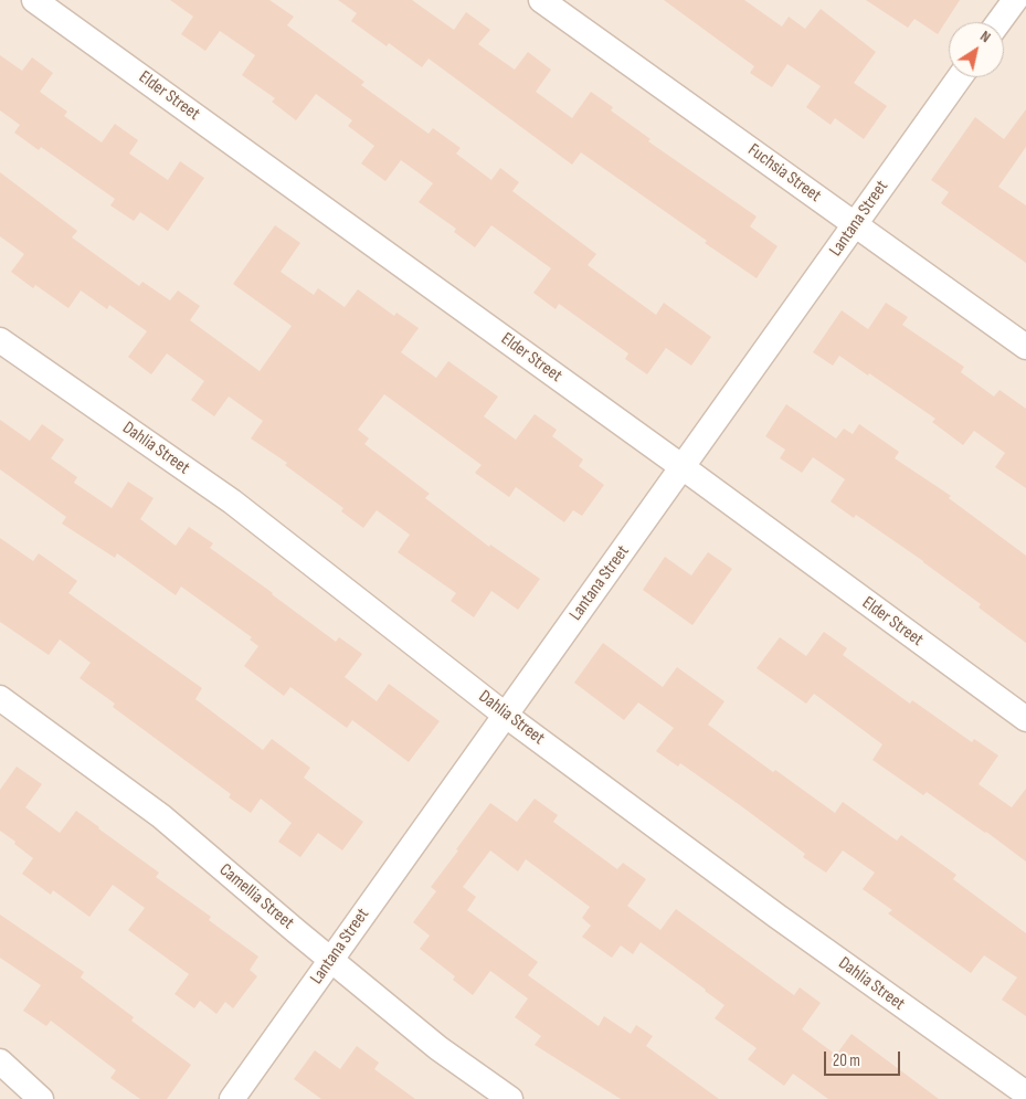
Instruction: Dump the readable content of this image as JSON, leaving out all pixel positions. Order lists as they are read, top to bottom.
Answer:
{
  "streets": {
    "street": [
      "Elder Street",
      "Fuchsia Street",
      "Lantana Street",
      "Dahlia Street",
      "Camellia Street"
    ]
  },
  "crossings": [
    ["Elder Street", "Lantana Street"],
    ["Fuchsia Street", "Lantana Street"],
    ["Lantana Street", "Dahlia Street"],
    ["Lantana Street", "Camellia Street"]
  ],
  "scale_bar": "20 m",
  "north": "top right"
}
